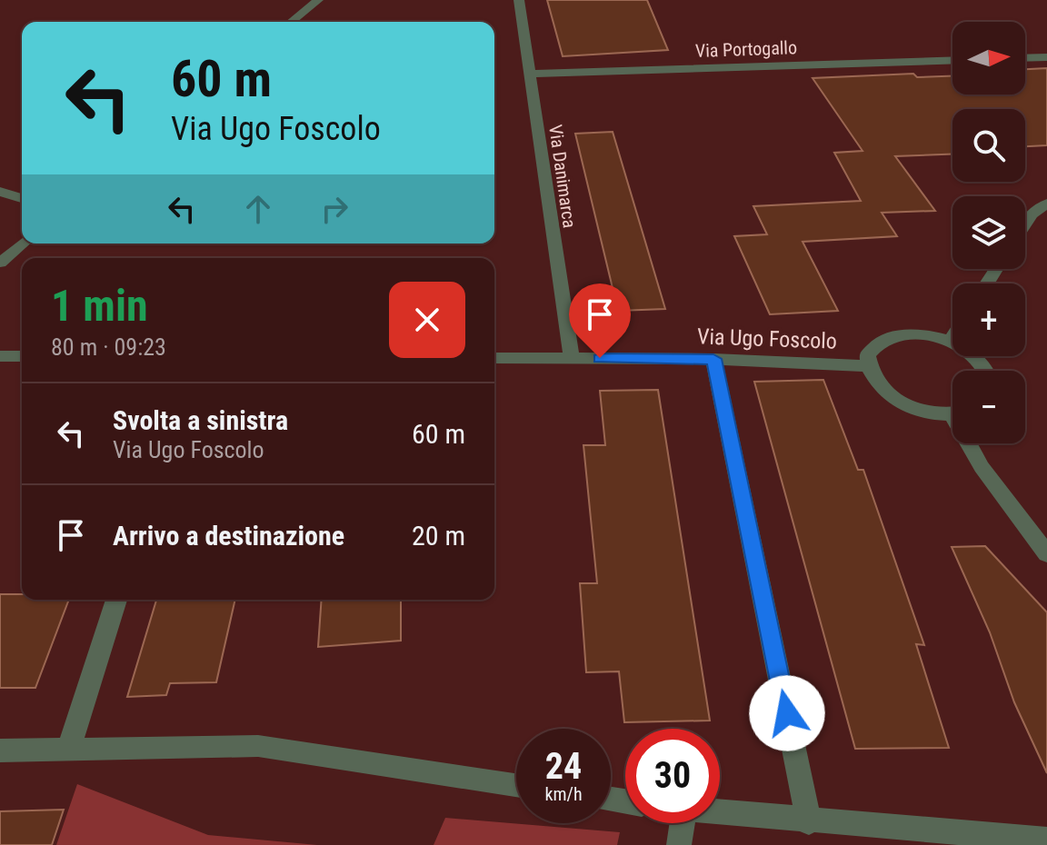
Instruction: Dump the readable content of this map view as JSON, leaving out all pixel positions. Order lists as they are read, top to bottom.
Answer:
{
  "streets": {
    "street": ["Via Portogallo", "Via Danimarca", "Via Ugo Foscolo"]
  },
  "crossings": [
    ["Via Portogallo", "Via Danimarca"],
    ["Via Danimarca", "Via Ugo Foscolo"]
  ],
  "north": "right",
  "page": {
    "map_buttons": ["+", "−"],
    "turn": ["60 m", "Via Ugo Foscolo"],
    "heading": ["1 min", "80 m · 09:23"],
    "list": [
      {
        "name": "Svolta a sinistra",
        "note": "Via Ugo Foscolo",
        "value": "60 m"
      },
      {
        "name": "Arrivo a destinazione",
        "value": "20 m"
      }
    ],
    "speed": "24 km/h",
    "limit": "30"
  }
}
